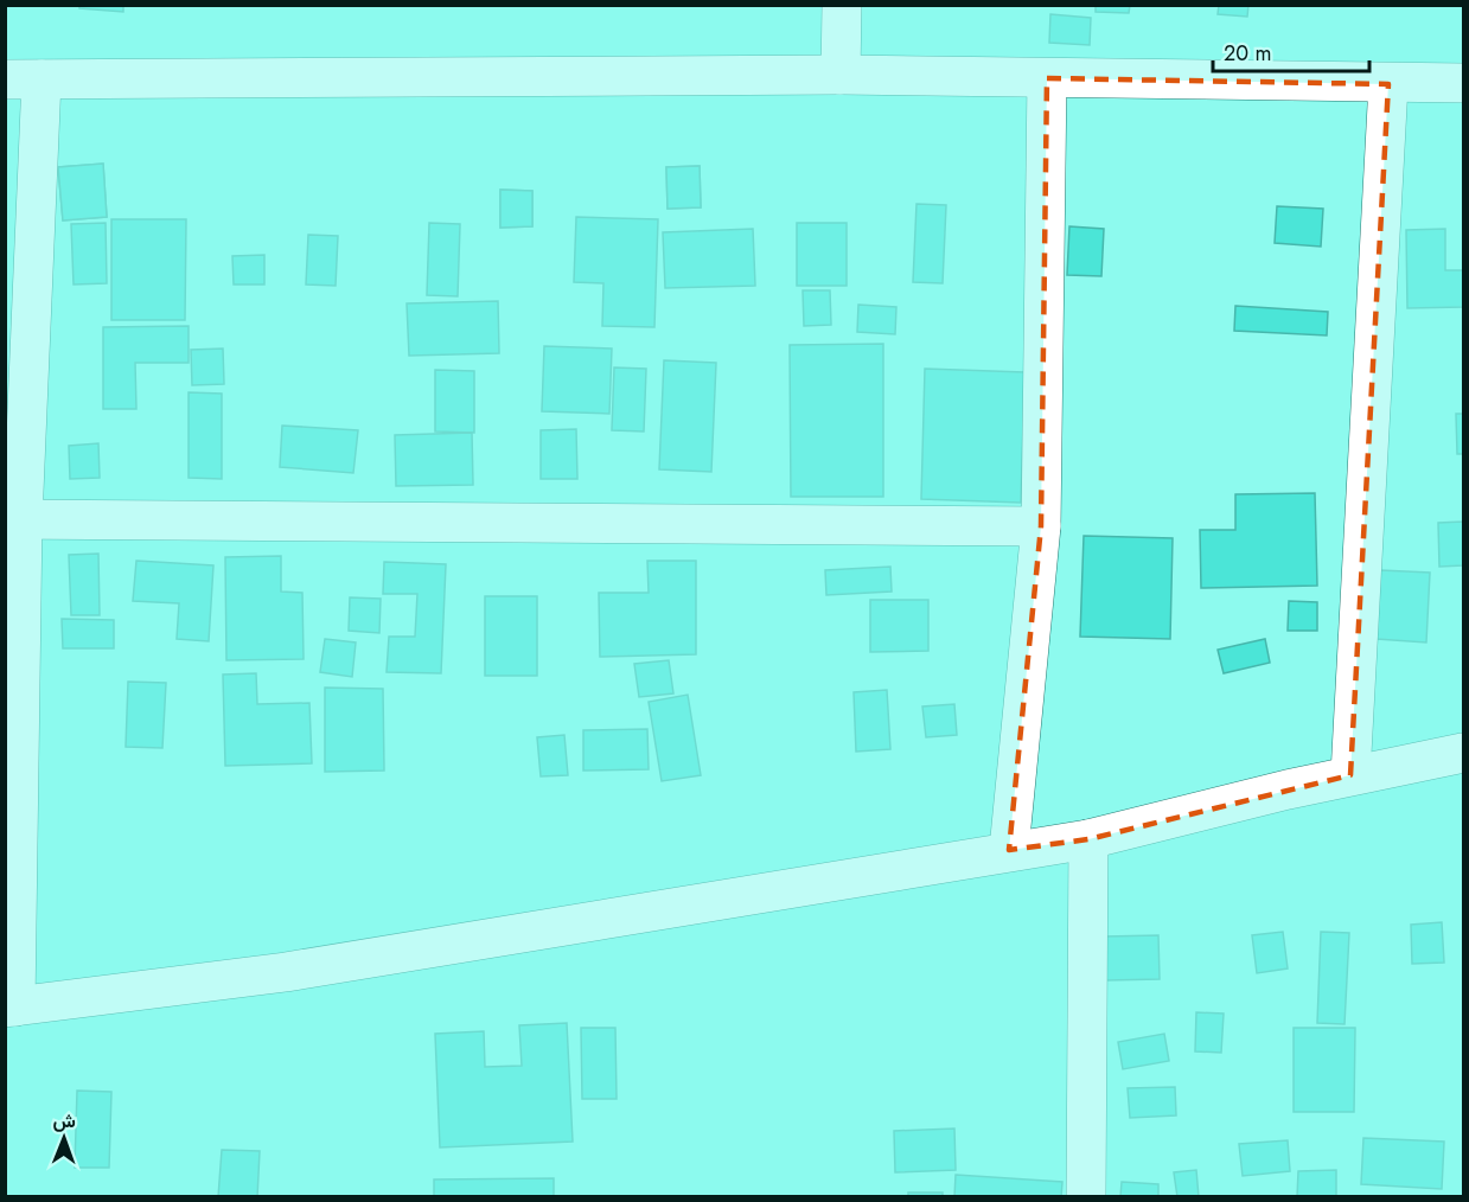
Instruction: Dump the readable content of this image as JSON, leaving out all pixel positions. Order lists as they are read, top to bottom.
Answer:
{
  "scale_bar": "20 m",
  "north": "top"
}
